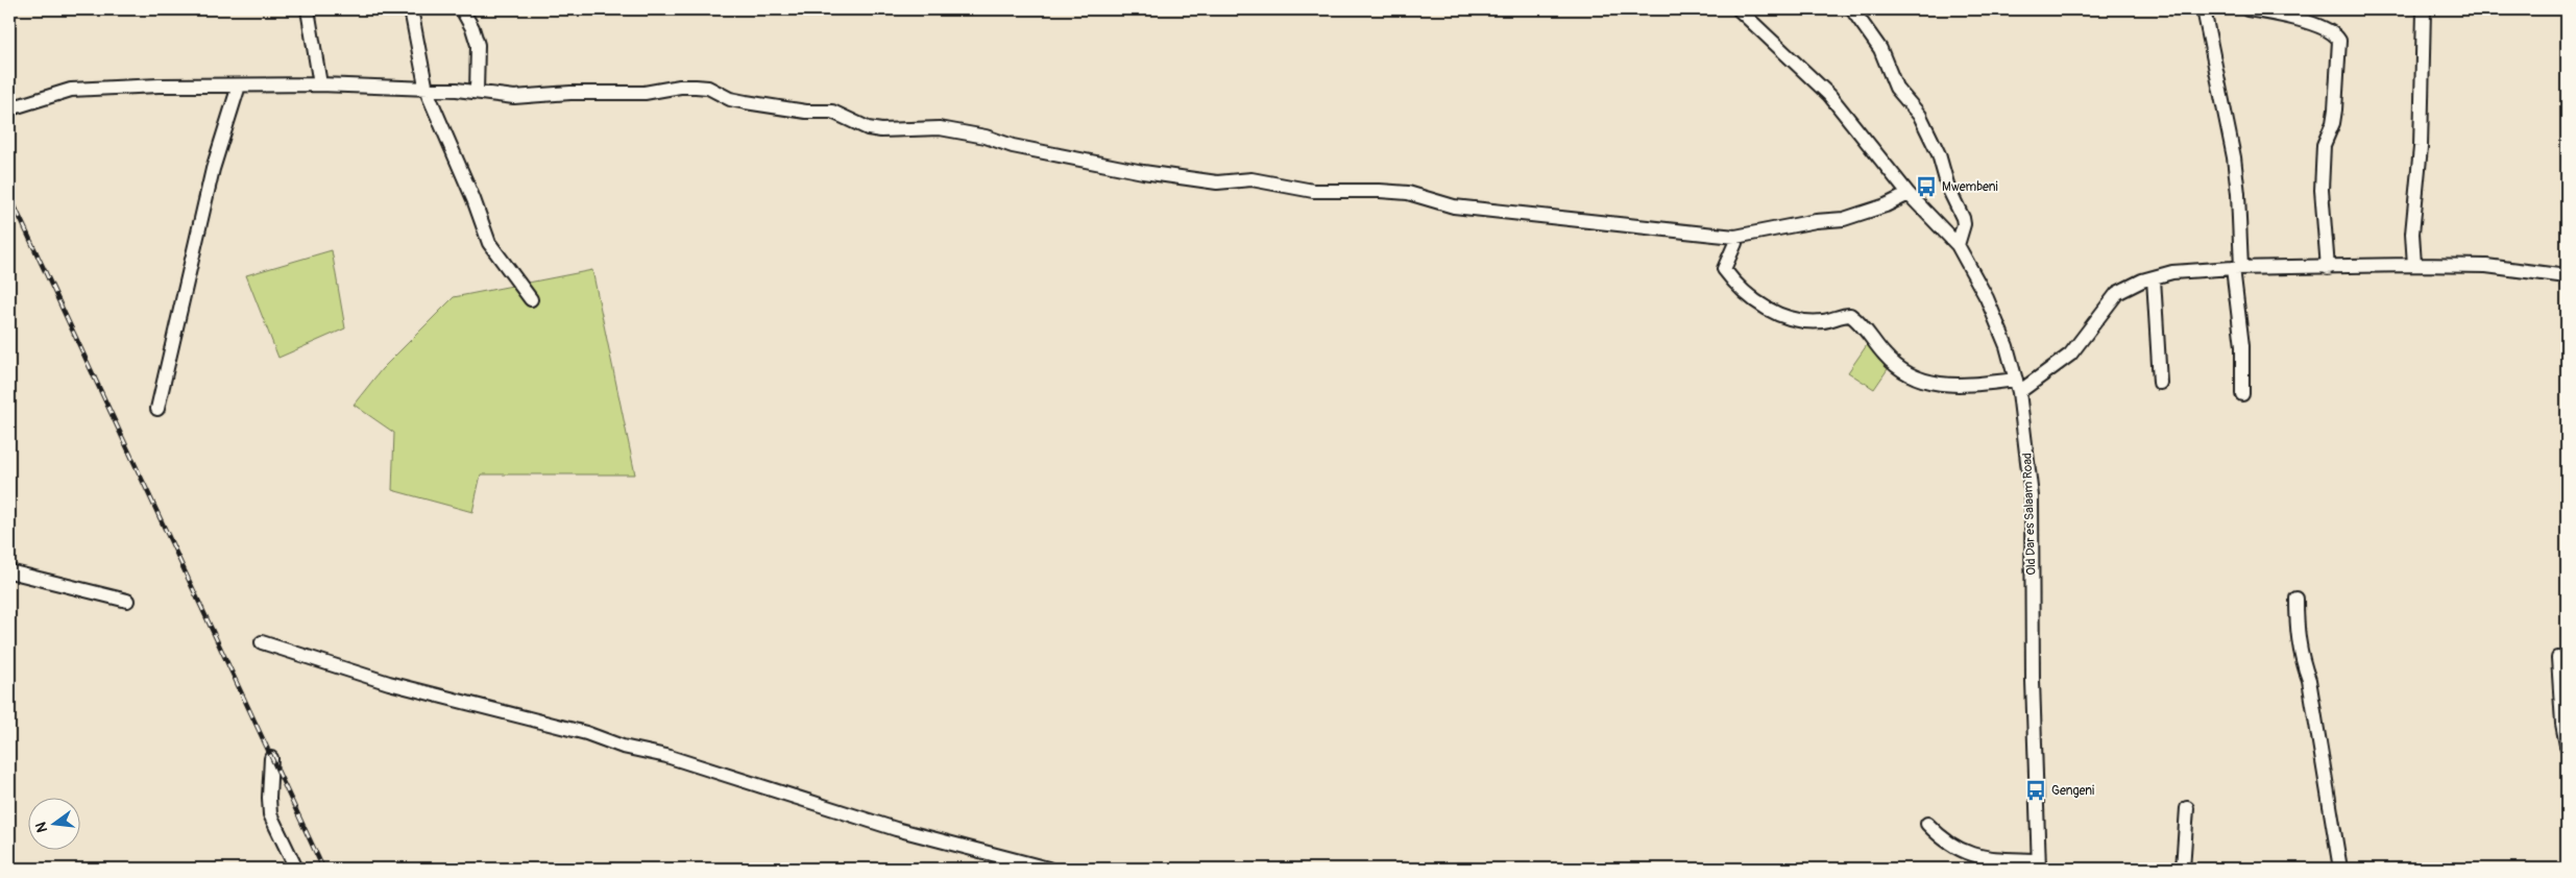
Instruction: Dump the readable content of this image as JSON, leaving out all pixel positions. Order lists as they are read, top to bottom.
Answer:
{
  "streets": {
    "street": ["Old Dar es Salaam Road"]
  },
  "places": {
    "bus stop": ["Mwembeni", "Gengeni"]
  },
  "north": "left"
}
